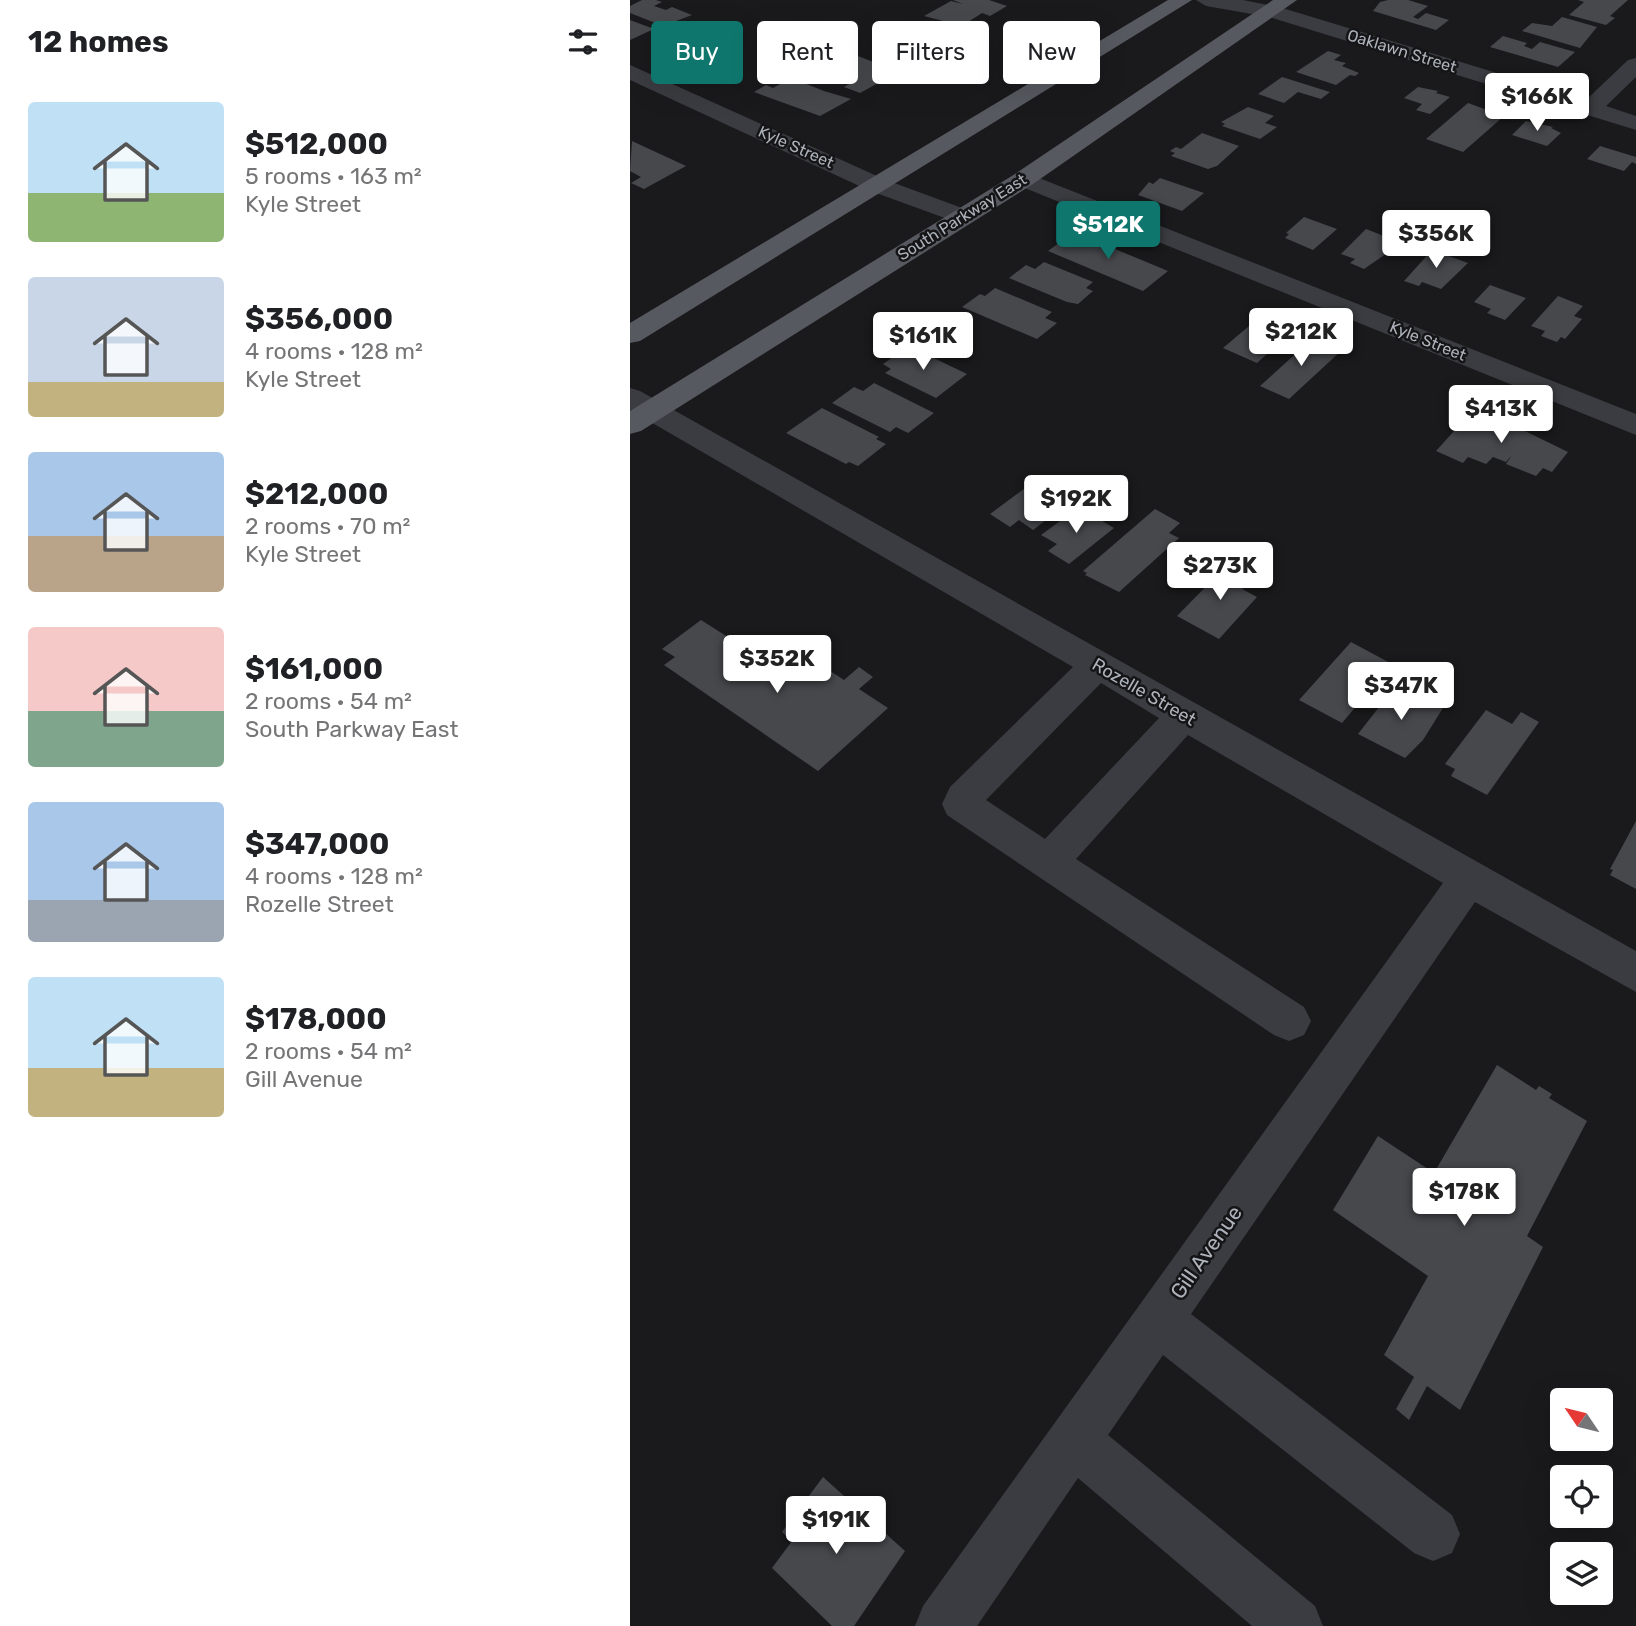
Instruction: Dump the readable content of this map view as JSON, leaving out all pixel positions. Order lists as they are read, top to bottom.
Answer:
{
  "streets": {
    "main road": ["South Parkway East"],
    "street": [
      "Oaklawn Street",
      "Kyle Street",
      "Rozelle Street",
      "Gill Avenue"
    ]
  },
  "crossings": [
    ["Oaklawn Street", "South Parkway East"],
    ["Kyle Street", "South Parkway East"],
    ["South Parkway East", "Rozelle Street"],
    ["Rozelle Street", "Gill Avenue"]
  ],
  "north": "top left",
  "page": {
    "heading": "12 homes",
    "chip": [
      "Buy",
      "Rent",
      "Filters",
      "New"
    ],
    "price": [
      "$166K",
      "$512K",
      "$356K",
      "$212K",
      "$161K",
      "$413K",
      "$192K",
      "$273K",
      "$352K",
      "$347K",
      "$178K",
      "$191K"
    ],
    "list": [
      {
        "name": "$512,000",
        "note": "5 rooms · 163 m² · Kyle Street"
      },
      {
        "name": "$356,000",
        "note": "4 rooms · 128 m² · Kyle Street"
      },
      {
        "name": "$212,000",
        "note": "2 rooms · 70 m² · Kyle Street"
      },
      {
        "name": "$161,000",
        "note": "2 rooms · 54 m² · South Parkway East"
      },
      {
        "name": "$347,000",
        "note": "4 rooms · 128 m² · Rozelle Street"
      },
      {
        "name": "$178,000",
        "note": "2 rooms · 54 m² · Gill Avenue"
      }
    ]
  }
}
